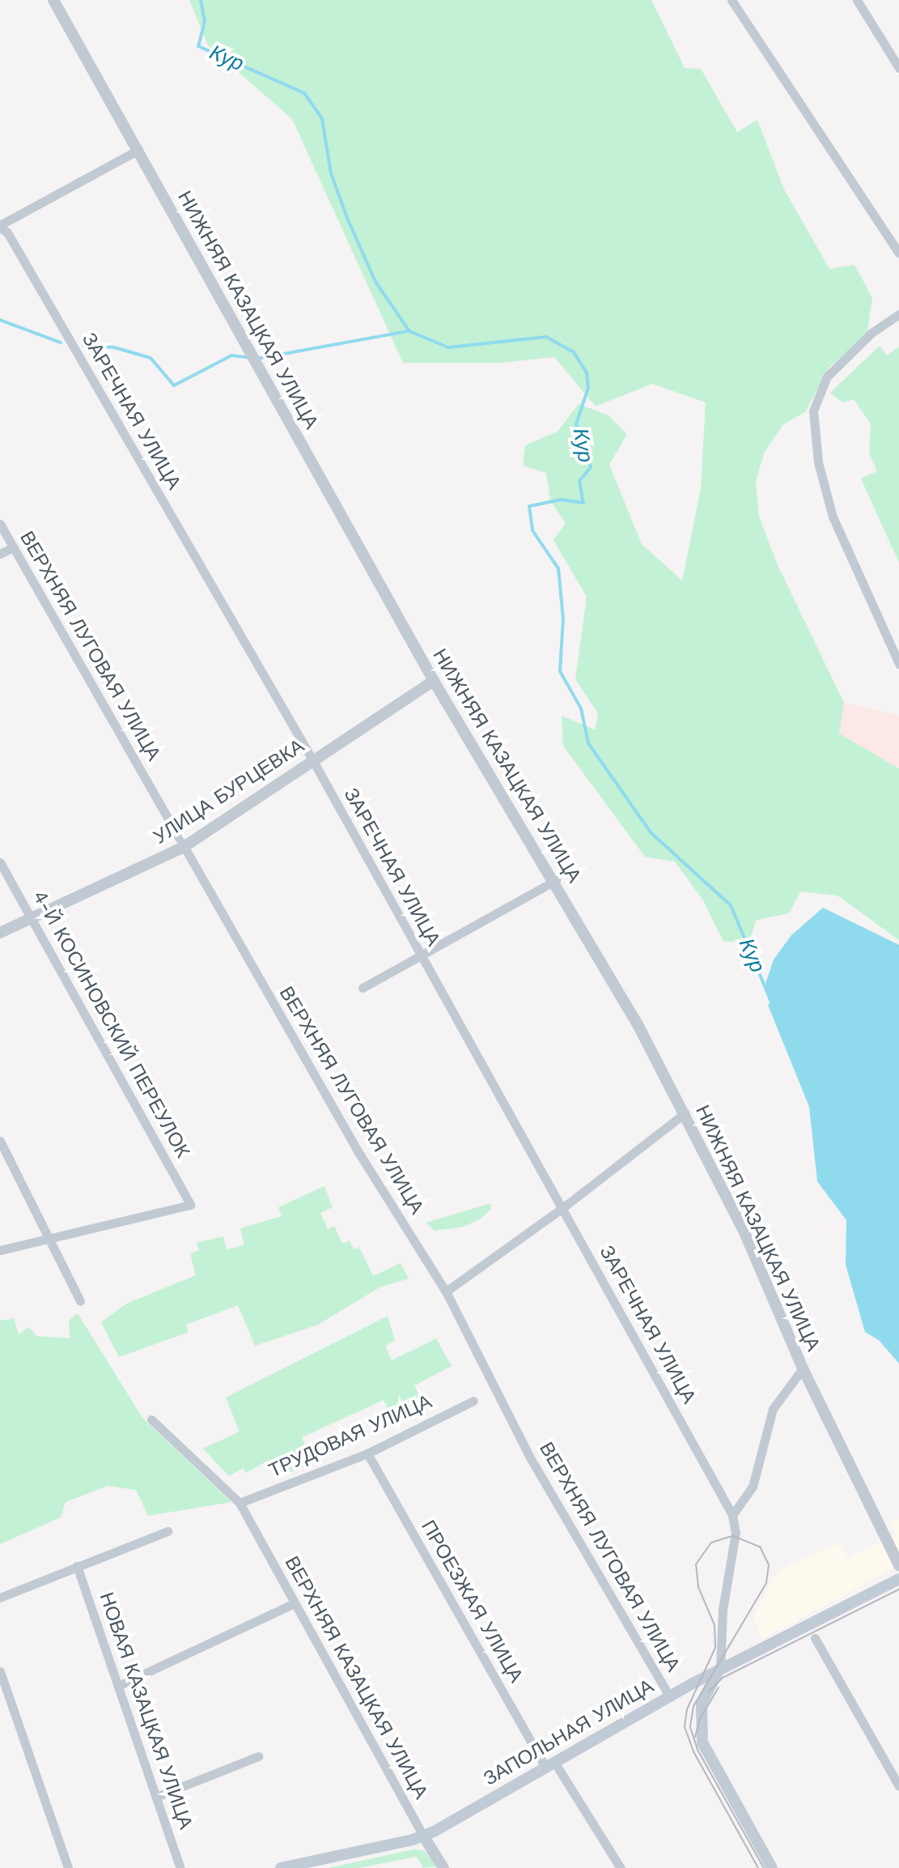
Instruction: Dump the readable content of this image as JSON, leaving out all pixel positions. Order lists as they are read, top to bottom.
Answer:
{
  "streets": {
    "main road": ["ЗАПОЛЬНАЯ УЛИЦА"],
    "street": [
      "НИЖНЯЯ КАЗАЦКАЯ УЛИЦА",
      "ЗАРЕЧНАЯ УЛИЦА",
      "ВЕРХНЯЯ ЛУГОВАЯ УЛИЦА",
      "УЛИЦА БУРЦЕВКА",
      "4-Й КОСИНОВСКИЙ ПЕРЕУЛОК",
      "ТРУДОВАЯ УЛИЦА",
      "ПРОЕЗЖАЯ УЛИЦА",
      "ВЕРХНЯЯ КАЗАЦКАЯ УЛИЦА",
      "НОВАЯ КАЗАЦКАЯ УЛИЦА"
    ]
  },
  "crossings": [
    ["НИЖНЯЯ КАЗАЦКАЯ УЛИЦА", "УЛИЦА БУРЦЕВКА"],
    ["ЗАРЕЧНАЯ УЛИЦА", "УЛИЦА БУРЦЕВКА"],
    ["ЗАРЕЧНАЯ УЛИЦА", "ЗАПОЛЬНАЯ УЛИЦА"],
    ["ВЕРХНЯЯ ЛУГОВАЯ УЛИЦА", "УЛИЦА БУРЦЕВКА"],
    ["ВЕРХНЯЯ ЛУГОВАЯ УЛИЦА", "ЗАПОЛЬНАЯ УЛИЦА"],
    ["УЛИЦА БУРЦЕВКА", "4-Й КОСИНОВСКИЙ ПЕРЕУЛОК"],
    ["ТРУДОВАЯ УЛИЦА", "ПРОЕЗЖАЯ УЛИЦА"],
    ["ТРУДОВАЯ УЛИЦА", "ВЕРХНЯЯ КАЗАЦКАЯ УЛИЦА"],
    ["ПРОЕЗЖАЯ УЛИЦА", "ЗАПОЛЬНАЯ УЛИЦА"],
    ["ВЕРХНЯЯ КАЗАЦКАЯ УЛИЦА", "ЗАПОЛЬНАЯ УЛИЦА"]
  ],
  "water": ["Кур"]
}
